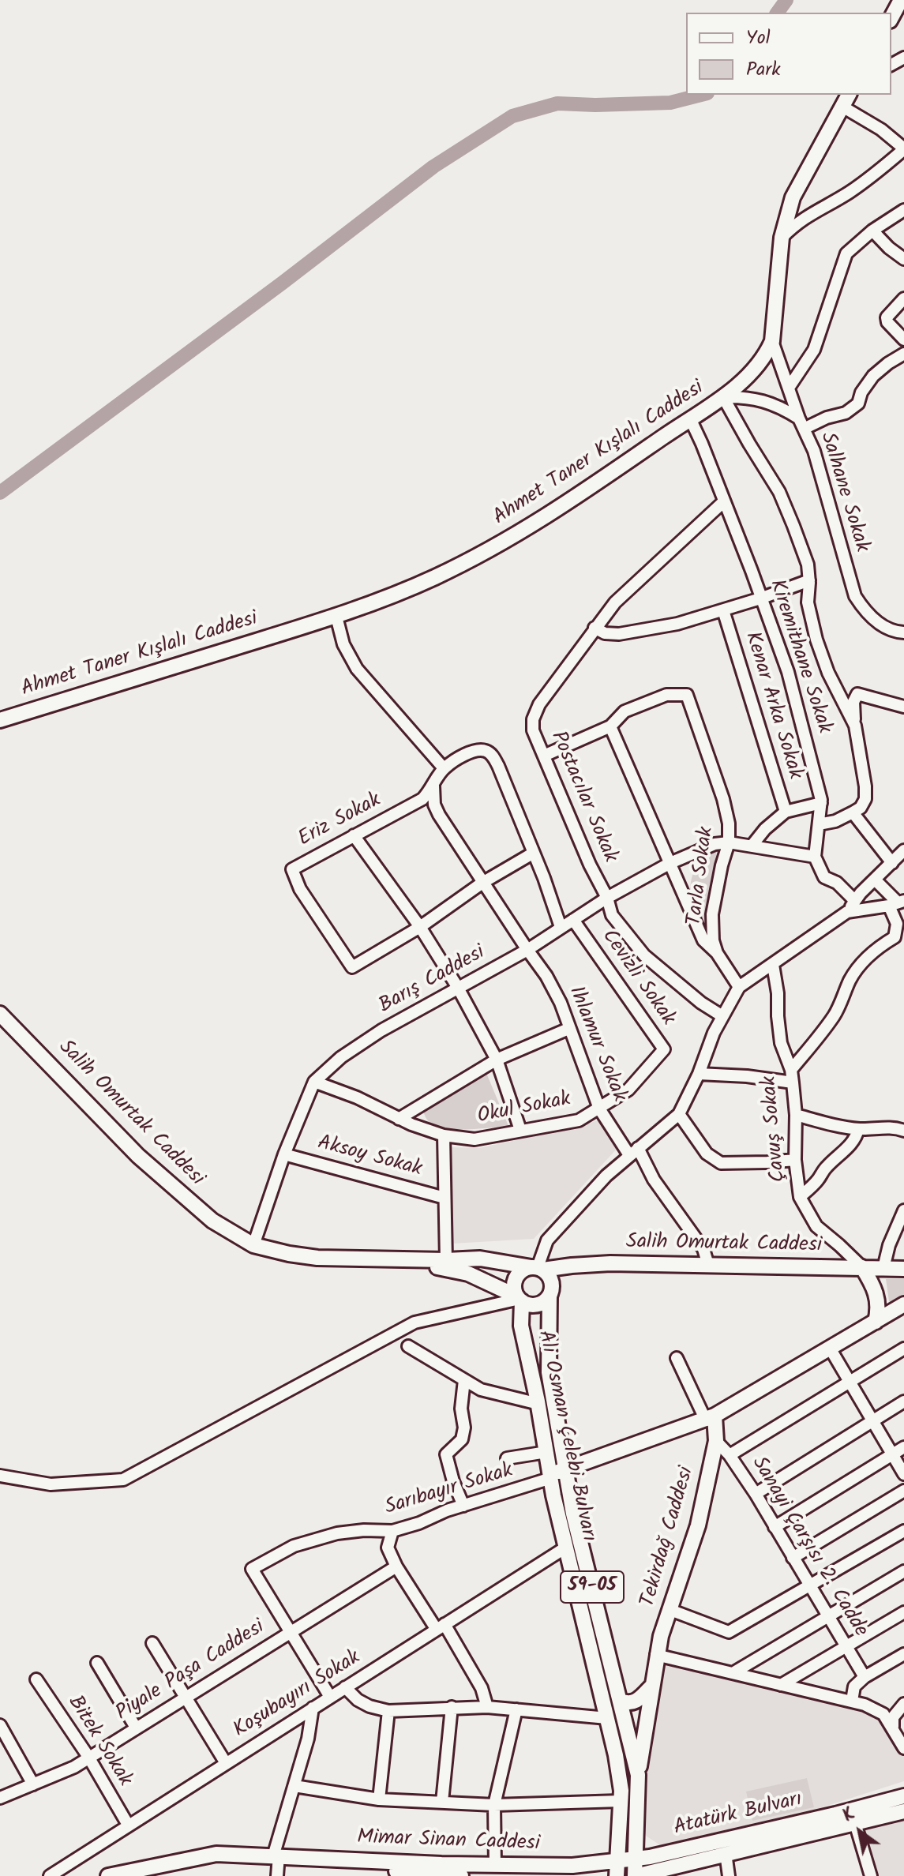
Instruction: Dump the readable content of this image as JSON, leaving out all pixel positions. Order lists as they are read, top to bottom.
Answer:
{
  "streets": {
    "main road": [
      "Ahmet Taner Kışlalı Caddesi",
      "Salih Omurtak Caddesi",
      "Ali Osman Çelebi Bulvarı",
      "Tekirdağ Caddesi",
      "59-05",
      "Atatürk Bulvarı",
      "Mimar Sinan Caddesi"
    ],
    "street": [
      "Salhane Sokak",
      "Kiremithane Sokak",
      "Kenar Arka Sokak",
      "Postacılar Sokak",
      "Eriz Sokak",
      "Tarla Sokak",
      "Cevizli Sokak",
      "Barış Caddesi",
      "Ihlamur Sokak",
      "Okul Sokak",
      "Çavuş Sokak",
      "Aksoy Sokak",
      "Sarıbayır Sokak",
      "Sanayi Çarşısı 2. Cadde",
      "Piyale Paşa Caddesi",
      "Koşubayırı Sokak",
      "Bitek Sokak"
    ]
  },
  "crossings": [
    ["Ahmet Taner Kışlalı Caddesi", "Salhane Sokak"],
    ["Ahmet Taner Kışlalı Caddesi", "Kiremithane Sokak"],
    ["Kiremithane Sokak", "Kenar Arka Sokak"],
    ["Kiremithane Sokak", "Postacılar Sokak"],
    ["Postacılar Sokak", "Barış Caddesi"],
    ["Eriz Sokak", "Ihlamur Sokak"],
    ["Tarla Sokak", "Barış Caddesi"],
    ["Cevizli Sokak", "Barış Caddesi"],
    ["Cevizli Sokak", "Ihlamur Sokak"],
    ["Cevizli Sokak", "Okul Sokak"],
    ["Barış Caddesi", "Ihlamur Sokak"],
    ["Barış Caddesi", "Okul Sokak"],
    ["Barış Caddesi", "Salih Omurtak Caddesi"],
    ["Barış Caddesi", "Aksoy Sokak"],
    ["Ihlamur Sokak", "Okul Sokak"],
    ["Ihlamur Sokak", "Salih Omurtak Caddesi"],
    ["Salih Omurtak Caddesi", "Çavuş Sokak"],
    ["Salih Omurtak Caddesi", "Ali Osman Çelebi Bulvarı"],
    ["Ali Osman Çelebi Bulvarı", "Sarıbayır Sokak"],
    ["Ali Osman Çelebi Bulvarı", "Tekirdağ Caddesi"],
    ["Ali Osman Çelebi Bulvarı", "Koşubayırı Sokak"],
    ["Ali Osman Çelebi Bulvarı", "Atatürk Bulvarı"],
    ["Ali Osman Çelebi Bulvarı", "Mimar Sinan Caddesi"],
    ["Sarıbayır Sokak", "Piyale Paşa Caddesi"],
    ["Tekirdağ Caddesi", "Sanayi Çarşısı 2. Cadde"],
    ["Piyale Paşa Caddesi", "Bitek Sokak"],
    ["Koşubayırı Sokak", "Bitek Sokak"],
    ["Atatürk Bulvarı", "Mimar Sinan Caddesi"]
  ],
  "legend": ["Yol", "Park"],
  "north": "top left"
}
